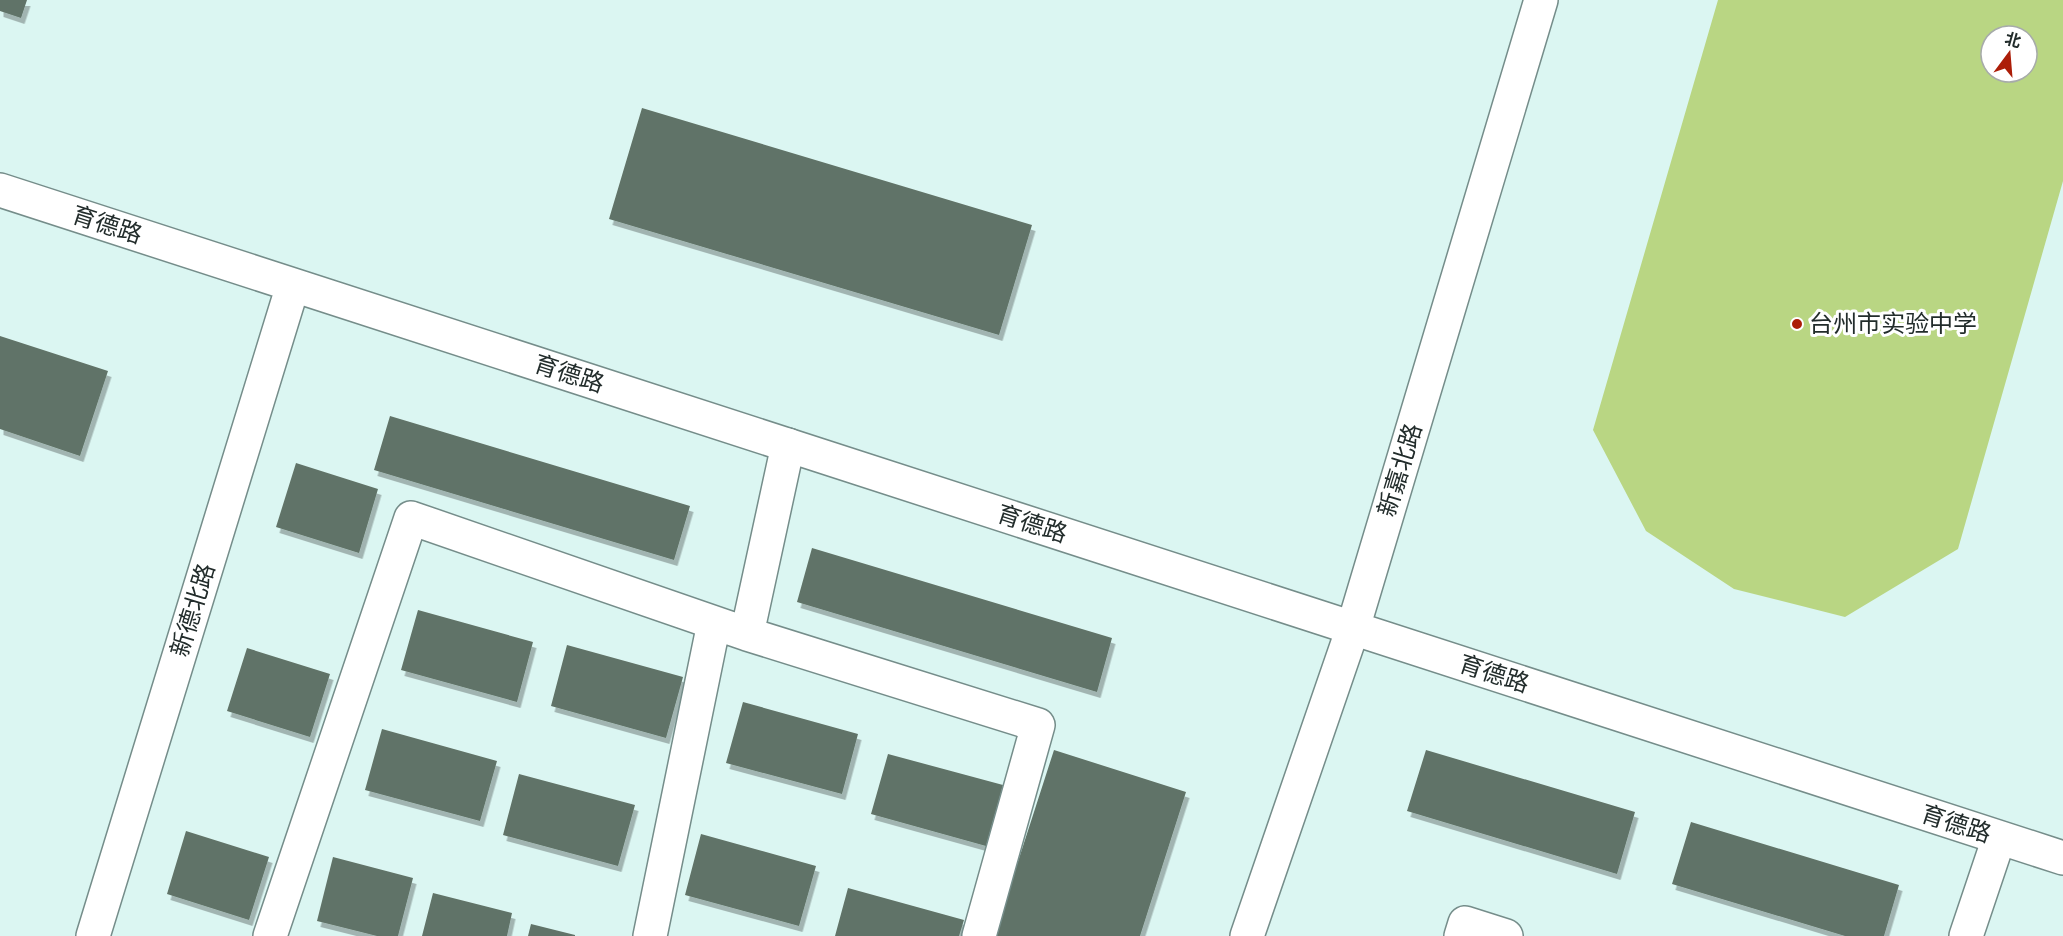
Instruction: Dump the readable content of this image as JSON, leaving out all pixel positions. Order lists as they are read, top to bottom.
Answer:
{
  "streets": {
    "street": ["育德路", "新嘉北路", "新德北路"]
  },
  "crossings": [
    ["育德路", "新嘉北路"],
    ["育德路", "新德北路"]
  ],
  "places": ["台州市实验中学"],
  "north": "top"
}
